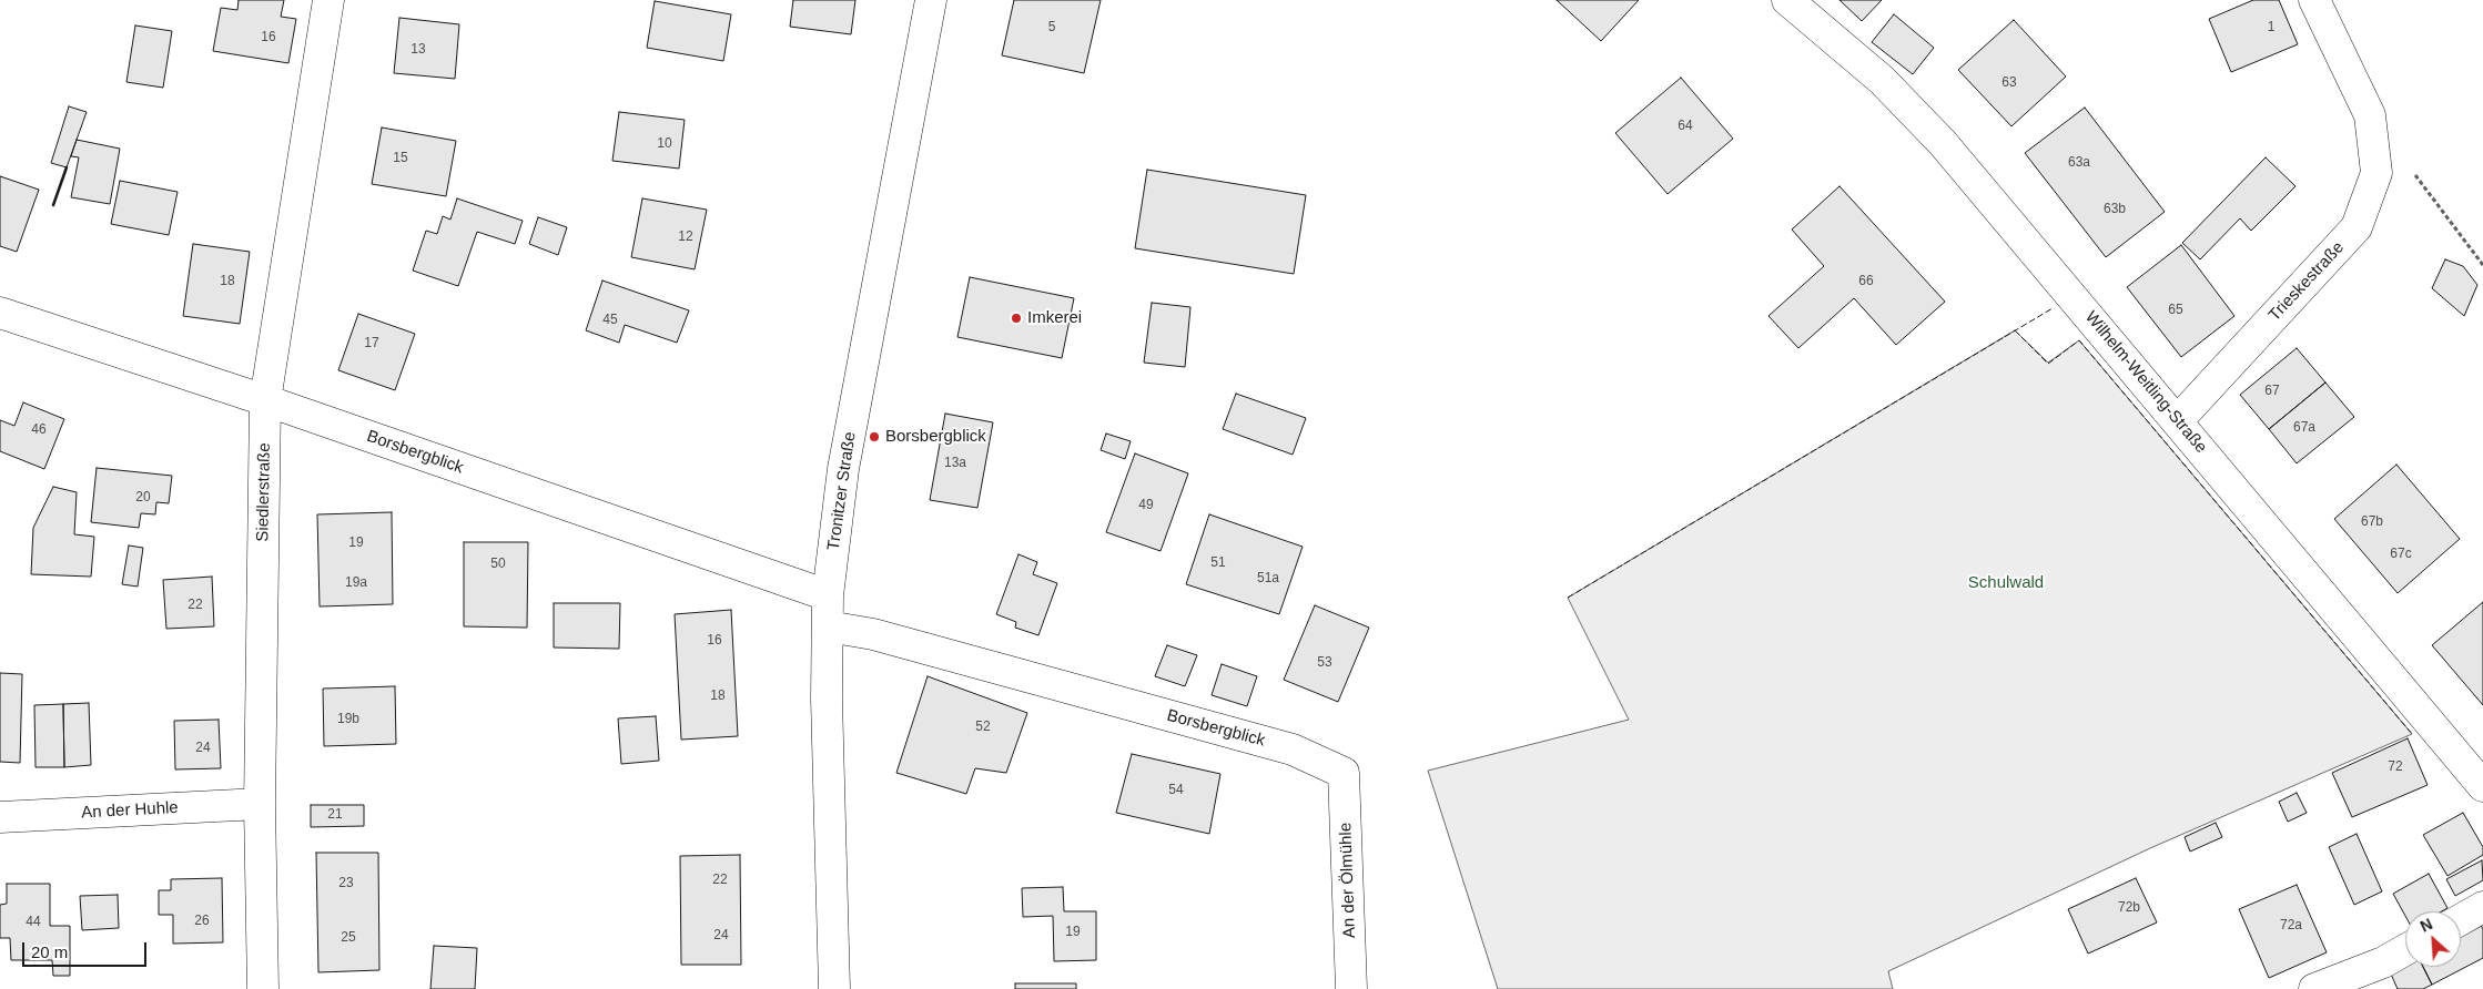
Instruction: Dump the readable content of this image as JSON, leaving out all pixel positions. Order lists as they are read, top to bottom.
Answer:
{
  "streets": {
    "street": [
      "Trieskestraße",
      "Wilhelm-Weitling-Straße",
      "Borsbergblick",
      "Tronitzer Straße",
      "Siedlerstraße",
      "An der Huhle",
      "An der Ölmühle"
    ]
  },
  "crossings": [
    ["Trieskestraße", "Wilhelm-Weitling-Straße"],
    ["Borsbergblick", "Tronitzer Straße"],
    ["Borsbergblick", "Siedlerstraße"],
    ["Borsbergblick", "An der Ölmühle"],
    ["Siedlerstraße", "An der Huhle"]
  ],
  "parks": ["Schulwald"],
  "places": ["Imkerei", "Borsbergblick"],
  "house_numbers": [
    "5",
    "1",
    "16",
    "13",
    "63",
    "64",
    "10",
    "15",
    "63a",
    "63b",
    "12",
    "18",
    "66",
    "65",
    "45",
    "17",
    "67",
    "67a",
    "46",
    "13a",
    "20",
    "49",
    "67b",
    "19",
    "67c",
    "51",
    "50",
    "51a",
    "19a",
    "22",
    "16",
    "53",
    "18",
    "19b",
    "52",
    "24",
    "72",
    "54",
    "21",
    "22",
    "23",
    "72b",
    "26",
    "44",
    "72a",
    "19",
    "24",
    "25"
  ],
  "scale_bar": "20 m",
  "north": "top left"
}
